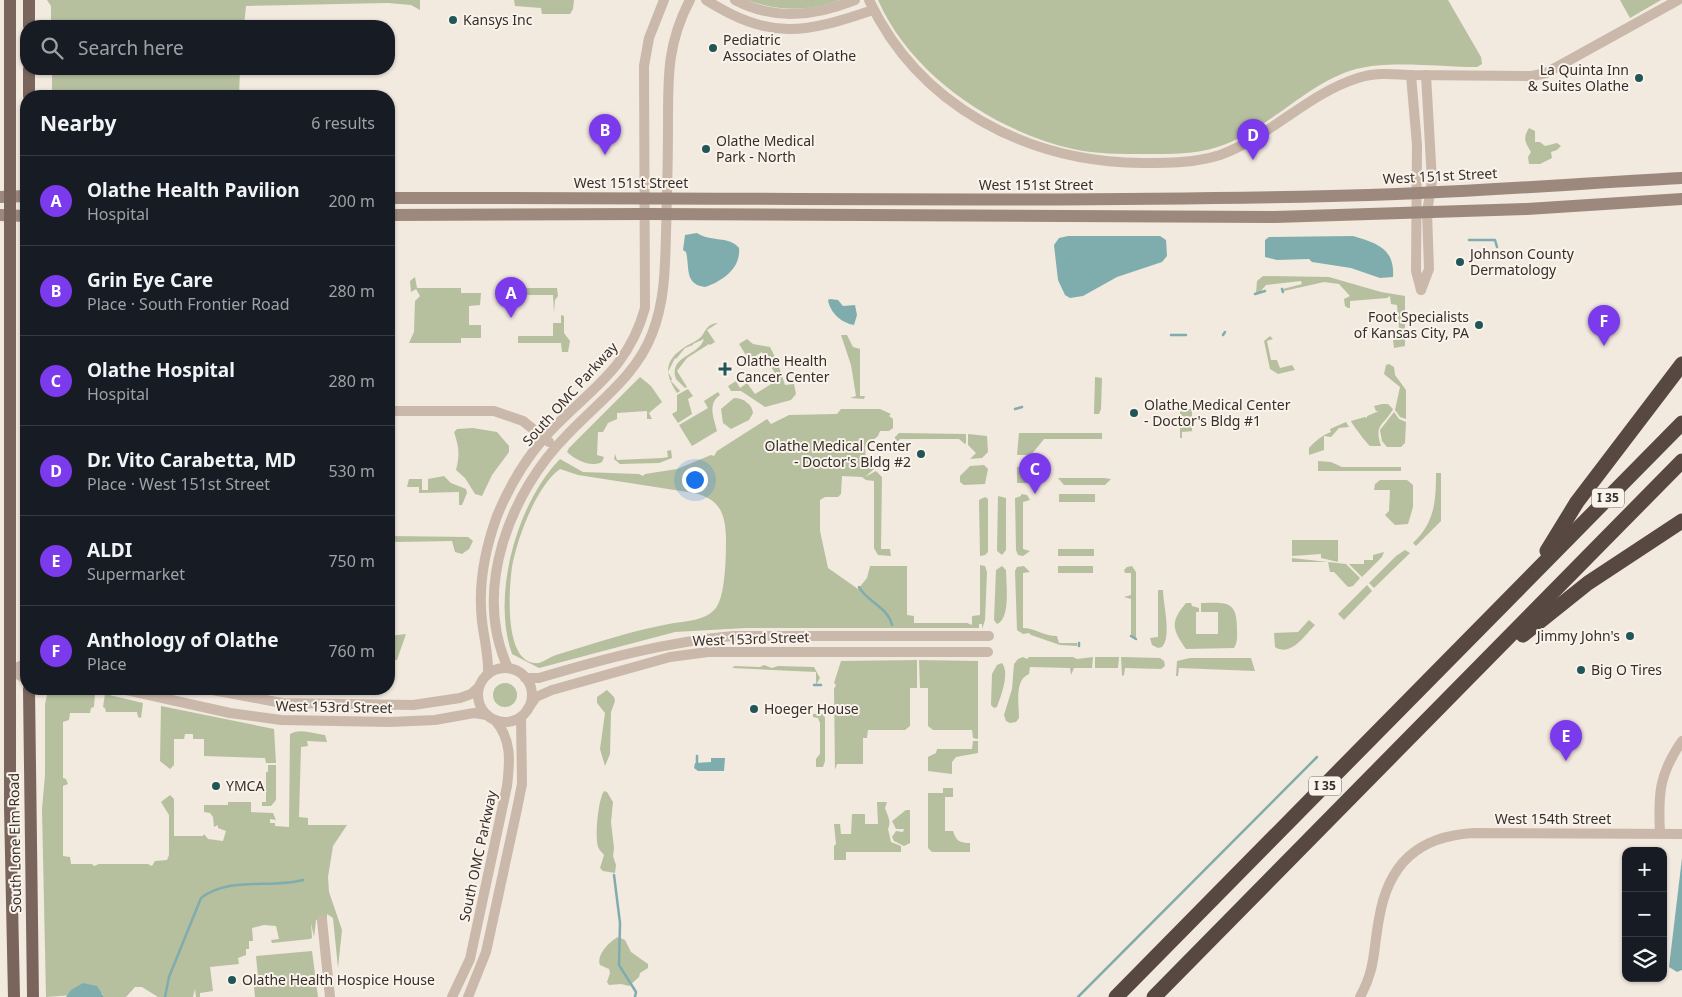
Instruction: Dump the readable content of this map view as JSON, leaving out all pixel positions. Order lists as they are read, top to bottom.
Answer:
{
  "streets": {
    "highway": ["I 35"],
    "main road": ["West 151st Street", "South Lone Elm Road"],
    "street": ["South OMC Parkway", "West 153rd Street", "West 154th Street"]
  },
  "crossings": [
    ["West 151st Street", "South OMC Parkway"],
    ["South OMC Parkway", "West 153rd Street"]
  ],
  "places": {
    "other": [
      "Kansys Inc",
      "Pediatric Associates of Olathe",
      "La Quinta Inn & Suites Olathe",
      "Olathe Medical Park - North",
      "Johnson County Dermatology",
      "Foot Specialists of Kansas City, PA",
      "Olathe Medical Center - Doctor's Bldg #1",
      "Olathe Medical Center - Doctor's Bldg #2",
      "Jimmy John's",
      "Big O Tires",
      "Hoeger House",
      "YMCA",
      "Olathe Health Hospice House"
    ],
    "health": ["Olathe Health Cancer Center"]
  },
  "page": {
    "search": "Search here",
    "heading": ["Nearby", "6 results"],
    "pins": [
      "B",
      "D",
      "A",
      "F",
      "C",
      "E"
    ],
    "list": [
      {
        "mark": "A",
        "name": "Olathe Health Pavilion",
        "note": "Hospital",
        "value": "200 m"
      },
      {
        "mark": "B",
        "name": "Grin Eye Care",
        "note": "Place · South Frontier Road",
        "value": "280 m"
      },
      {
        "mark": "C",
        "name": "Olathe Hospital",
        "note": "Hospital",
        "value": "280 m"
      },
      {
        "mark": "D",
        "name": "Dr. Vito Carabetta, MD",
        "note": "Place · West 151st Street",
        "value": "530 m"
      },
      {
        "mark": "E",
        "name": "ALDI",
        "note": "Supermarket",
        "value": "750 m"
      },
      {
        "mark": "F",
        "name": "Anthology of Olathe",
        "note": "Place",
        "value": "760 m"
      }
    ],
    "map_buttons": ["+", "−"]
  }
}
